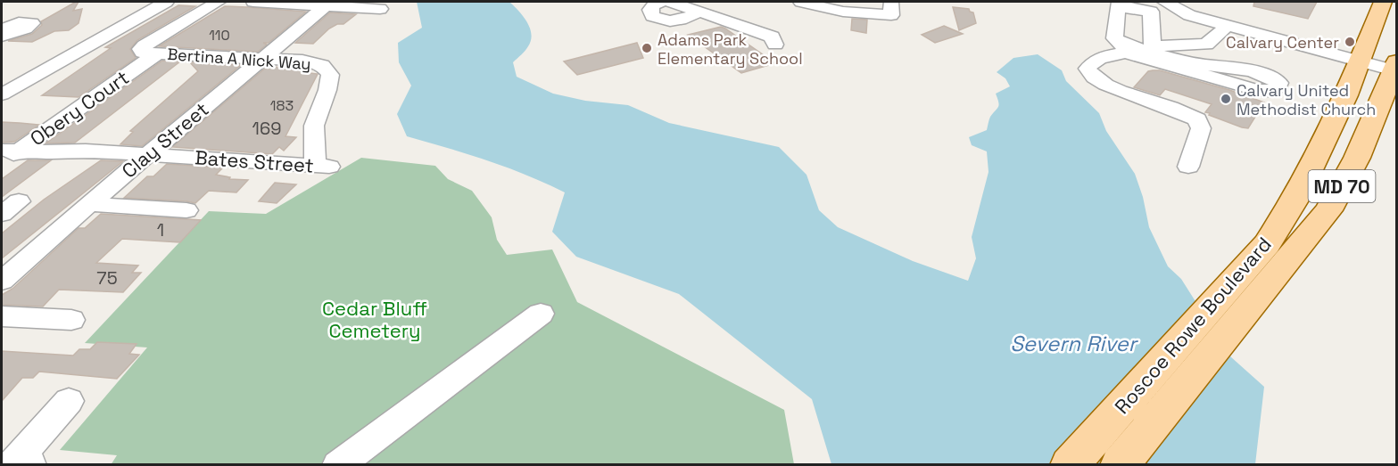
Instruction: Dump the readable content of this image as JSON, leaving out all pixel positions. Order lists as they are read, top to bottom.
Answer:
{
  "streets": {
    "main road": ["MD 70", "Roscoe Rowe Boulevard"],
    "street": [
      "Bertina A Nick Way",
      "Obery Court",
      "Clay Street",
      "Bates Street"
    ]
  },
  "crossings": [
    ["Bertina A Nick Way", "Obery Court"],
    ["Bertina A Nick Way", "Clay Street"],
    ["Bertina A Nick Way", "Bates Street"],
    ["Obery Court", "Bates Street"],
    ["Clay Street", "Bates Street"]
  ],
  "water": ["Severn River"],
  "parks": ["Cedar Bluff Cemetery"],
  "places": ["Calvary Center", "Adams Park Elementary School", "Calvary United Methodist Church"],
  "house_numbers": [
    "110",
    "183",
    "169",
    "1",
    "75"
  ]
}
